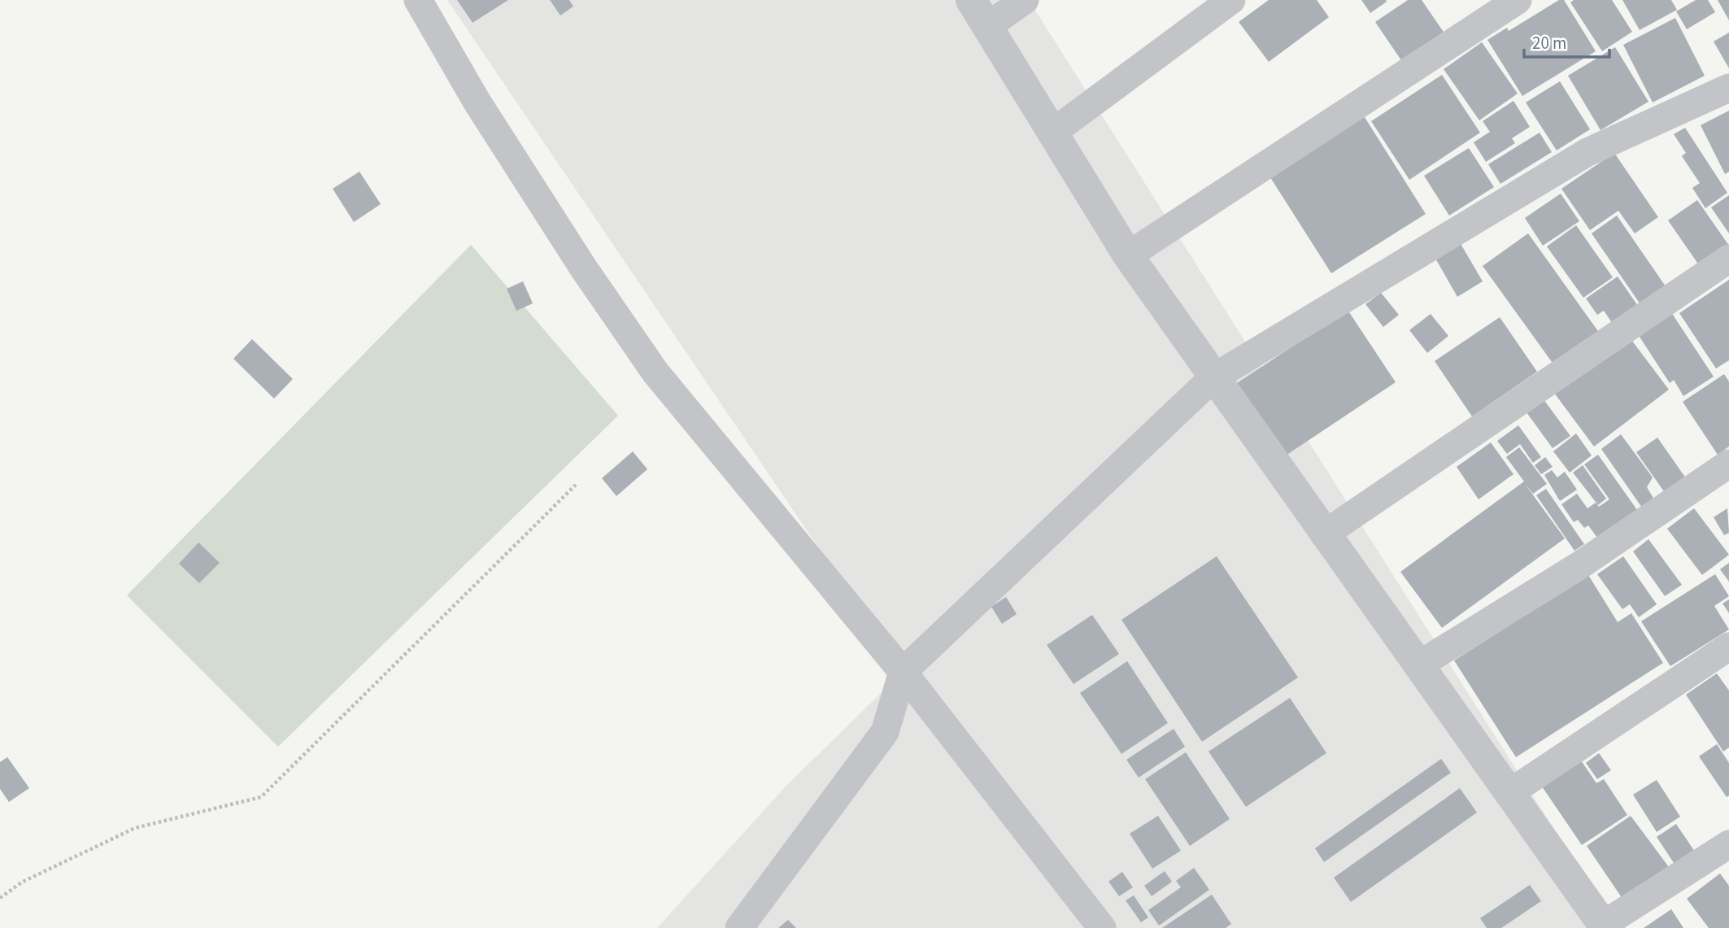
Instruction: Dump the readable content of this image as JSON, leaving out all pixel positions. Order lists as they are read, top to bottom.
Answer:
{
  "scale_bar": "20 m"
}
